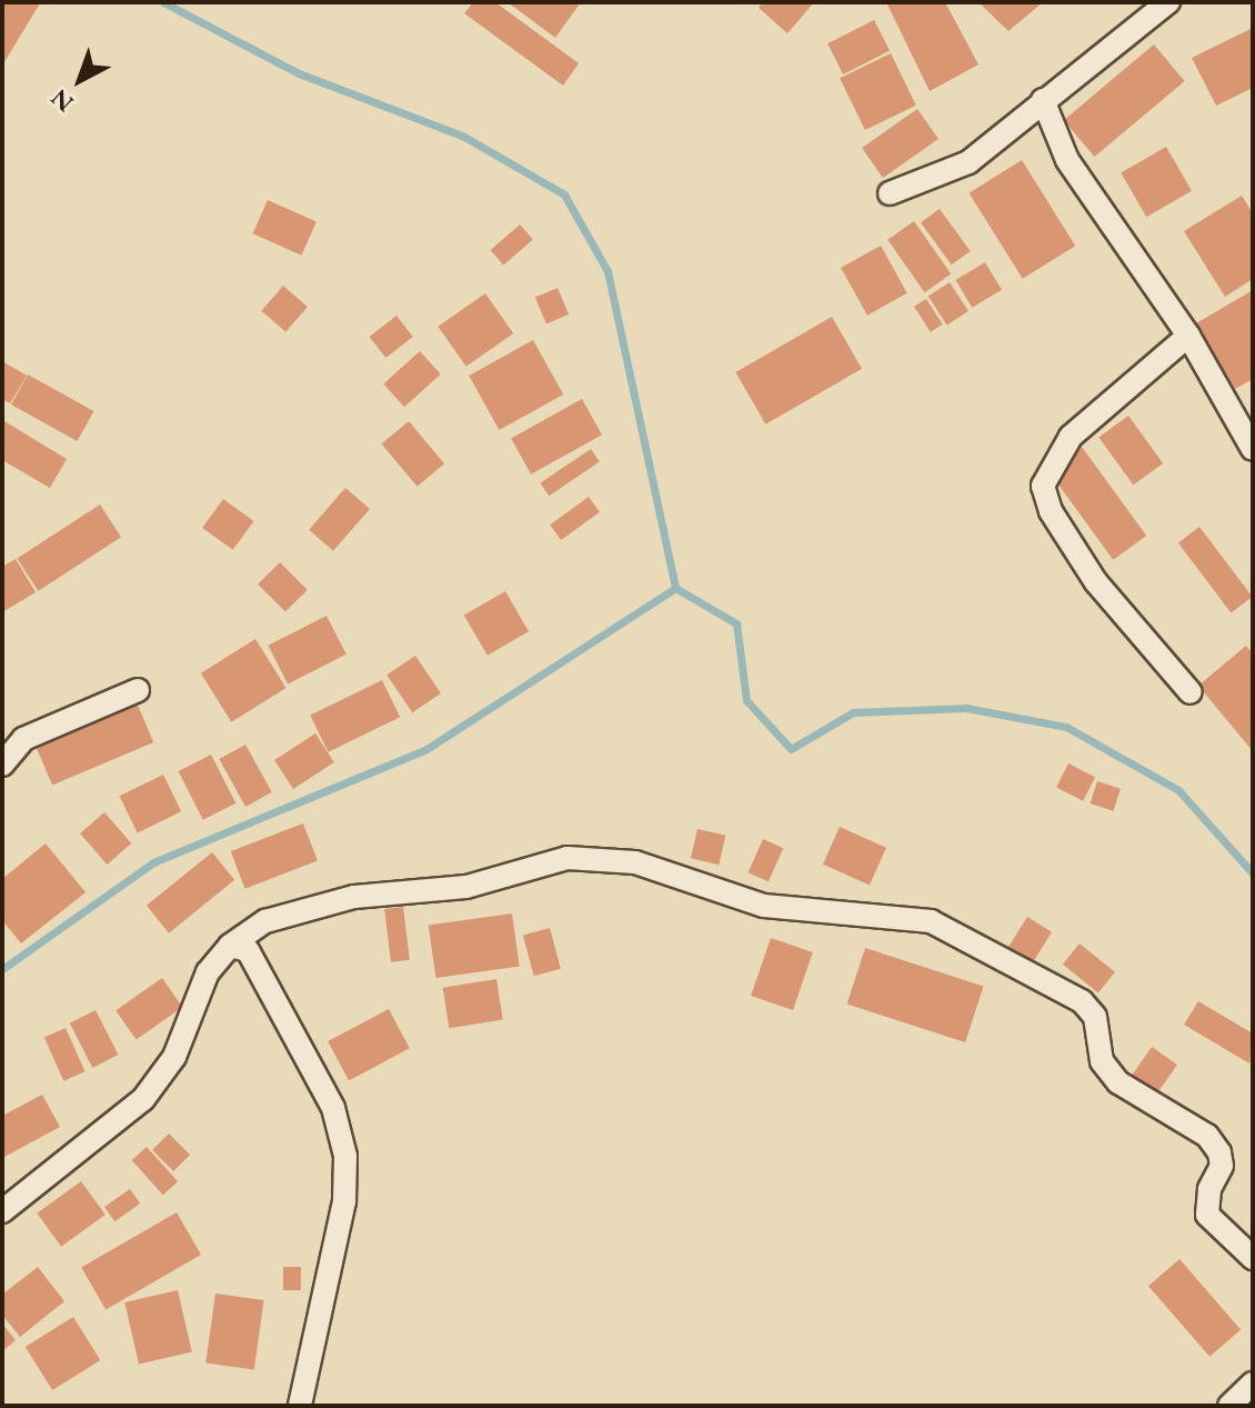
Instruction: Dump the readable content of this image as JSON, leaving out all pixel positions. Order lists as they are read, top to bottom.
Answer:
{
  "north": "bottom left"
}
